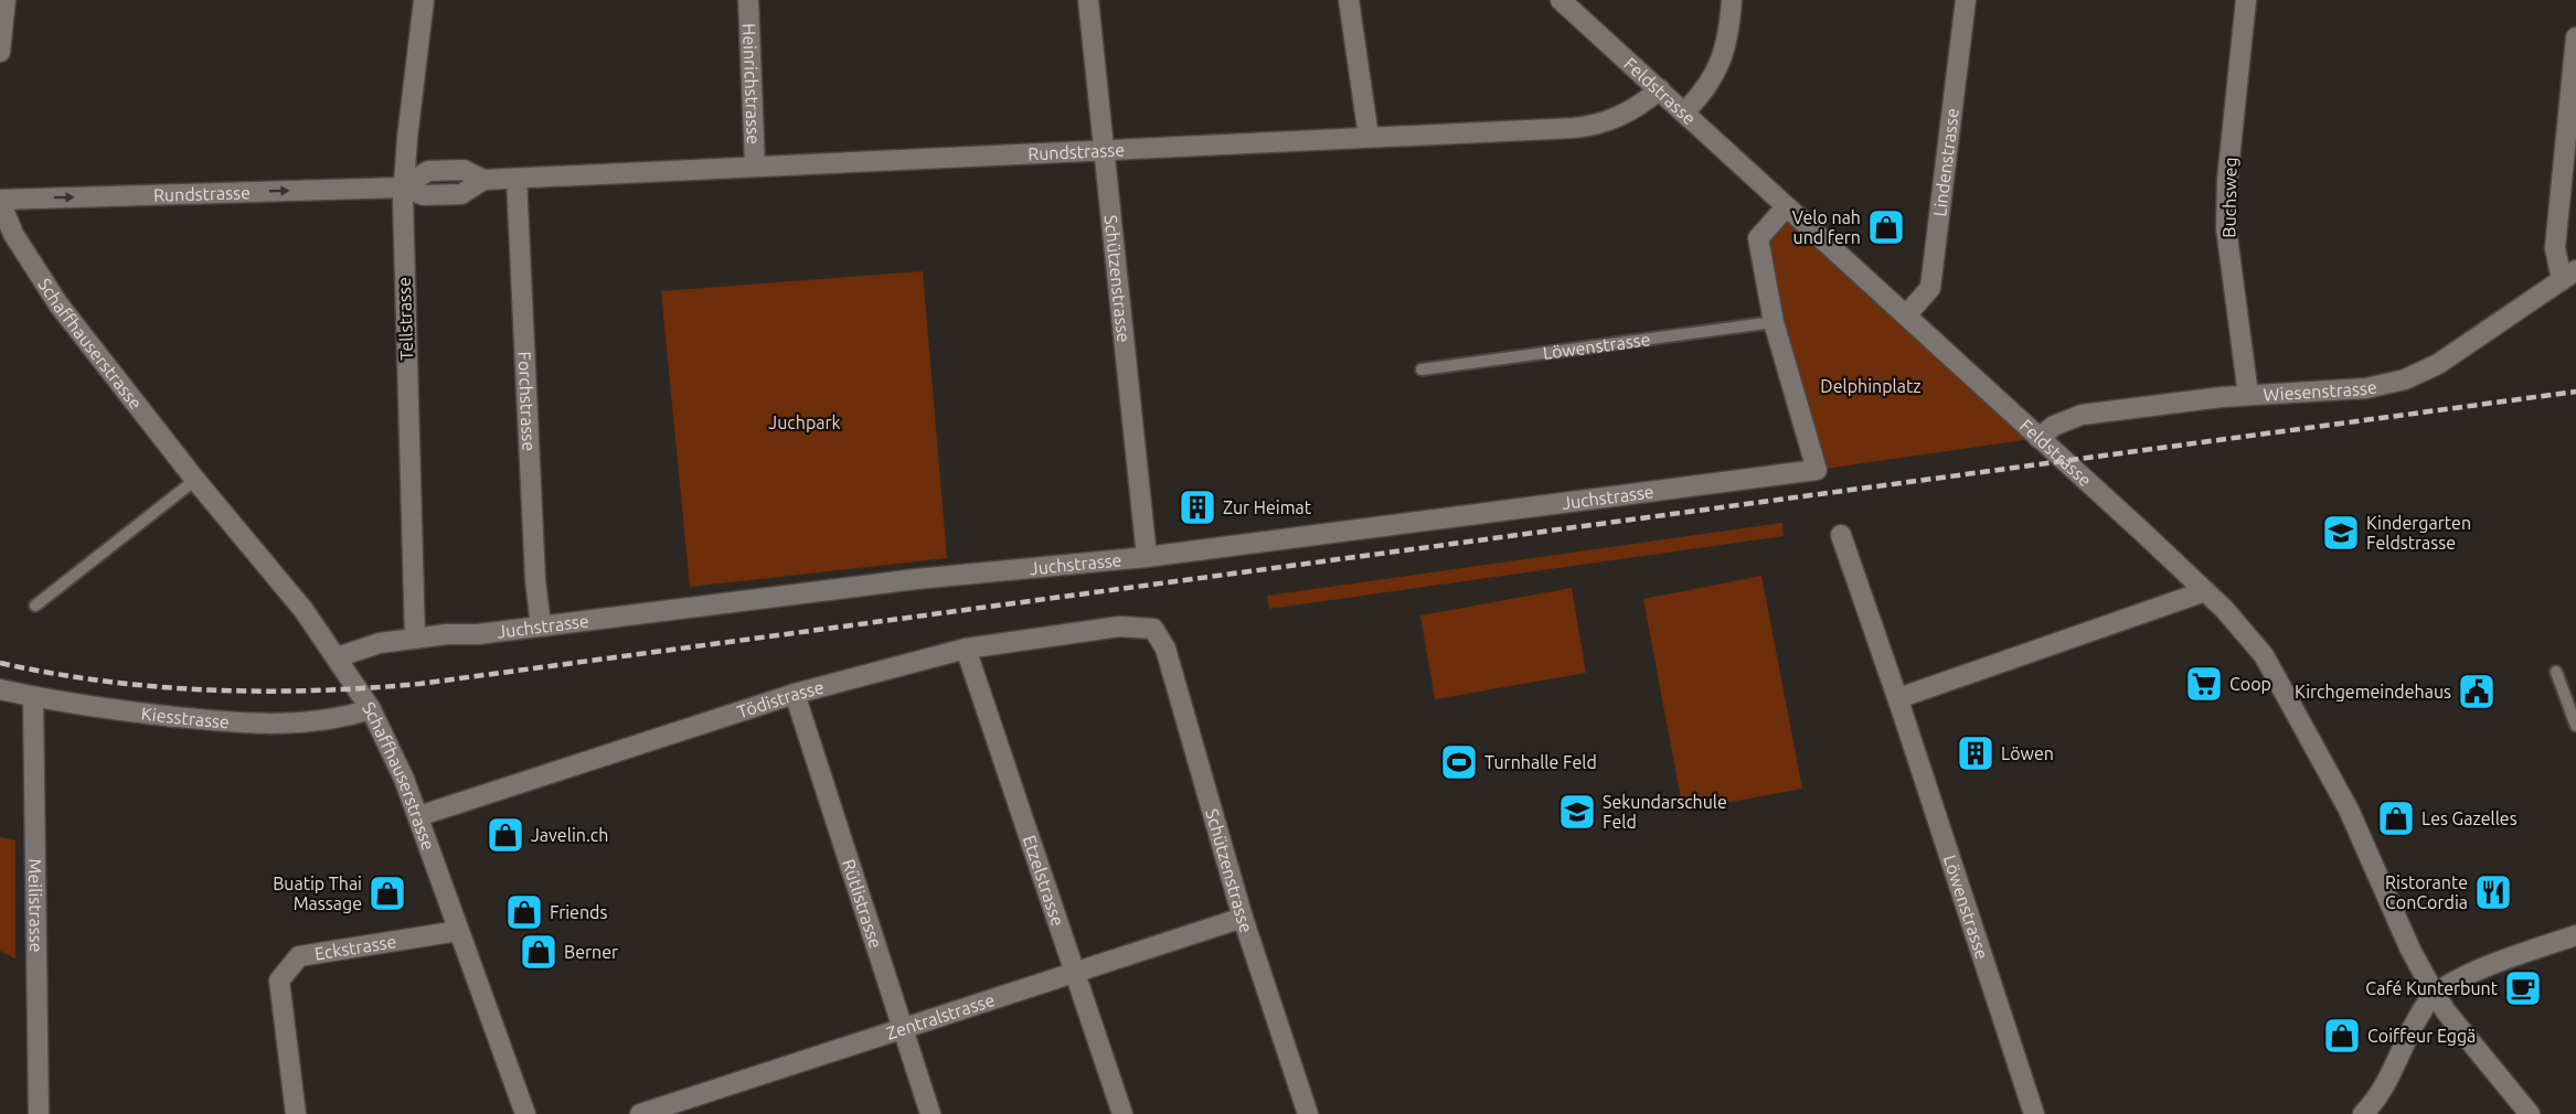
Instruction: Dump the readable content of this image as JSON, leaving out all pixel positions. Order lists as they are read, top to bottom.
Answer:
{
  "streets": {
    "street": [
      "Heinrichstrasse",
      "Feldstrasse",
      "Rundstrasse",
      "Lindenstrasse",
      "Buchsweg",
      "Schützenstrasse",
      "Tellstrasse",
      "Schaffhauserstrasse",
      "Löwenstrasse",
      "Wiesenstrasse",
      "Forchstrasse",
      "Juchstrasse",
      "Tödistrasse",
      "Kiesstrasse",
      "Etzelstrasse",
      "Rütlistrasse",
      "Meilistrasse",
      "Eckstrasse",
      "Zentralstrasse"
    ]
  },
  "crossings": [
    ["Heinrichstrasse", "Rundstrasse"],
    ["Feldstrasse", "Rundstrasse"],
    ["Feldstrasse", "Lindenstrasse"],
    ["Feldstrasse", "Wiesenstrasse"],
    ["Rundstrasse", "Schützenstrasse"],
    ["Rundstrasse", "Tellstrasse"],
    ["Rundstrasse", "Schaffhauserstrasse"],
    ["Rundstrasse", "Forchstrasse"],
    ["Buchsweg", "Wiesenstrasse"],
    ["Schützenstrasse", "Juchstrasse"],
    ["Schützenstrasse", "Tödistrasse"],
    ["Schützenstrasse", "Zentralstrasse"],
    ["Tellstrasse", "Juchstrasse"],
    ["Schaffhauserstrasse", "Juchstrasse"],
    ["Schaffhauserstrasse", "Tödistrasse"],
    ["Schaffhauserstrasse", "Kiesstrasse"],
    ["Schaffhauserstrasse", "Eckstrasse"],
    ["Löwenstrasse", "Juchstrasse"],
    ["Forchstrasse", "Juchstrasse"],
    ["Tödistrasse", "Etzelstrasse"],
    ["Tödistrasse", "Rütlistrasse"],
    ["Kiesstrasse", "Meilistrasse"],
    ["Etzelstrasse", "Zentralstrasse"],
    ["Rütlistrasse", "Zentralstrasse"]
  ],
  "parks": ["Delphinplatz", "Juchpark"],
  "places": {
    "shop": [
      "Velo nah und fern",
      "Les Gazelles",
      "Javelin.ch",
      "Buatip Thai Massage",
      "Friends",
      "Berner",
      "Coiffeur Eggä"
    ],
    "building": ["Zur Heimat", "Löwen"],
    "school or university": ["Kindergarten Feldstrasse", "Sekundarschule Feld"],
    "supermarket": ["Coop"],
    "public building": ["Kirchgemeindehaus"],
    "sports": ["Turnhalle Feld"],
    "restaurant": ["Ristorante ConCordia"],
    "cafe": ["Café Kunterbunt"]
  }
}
